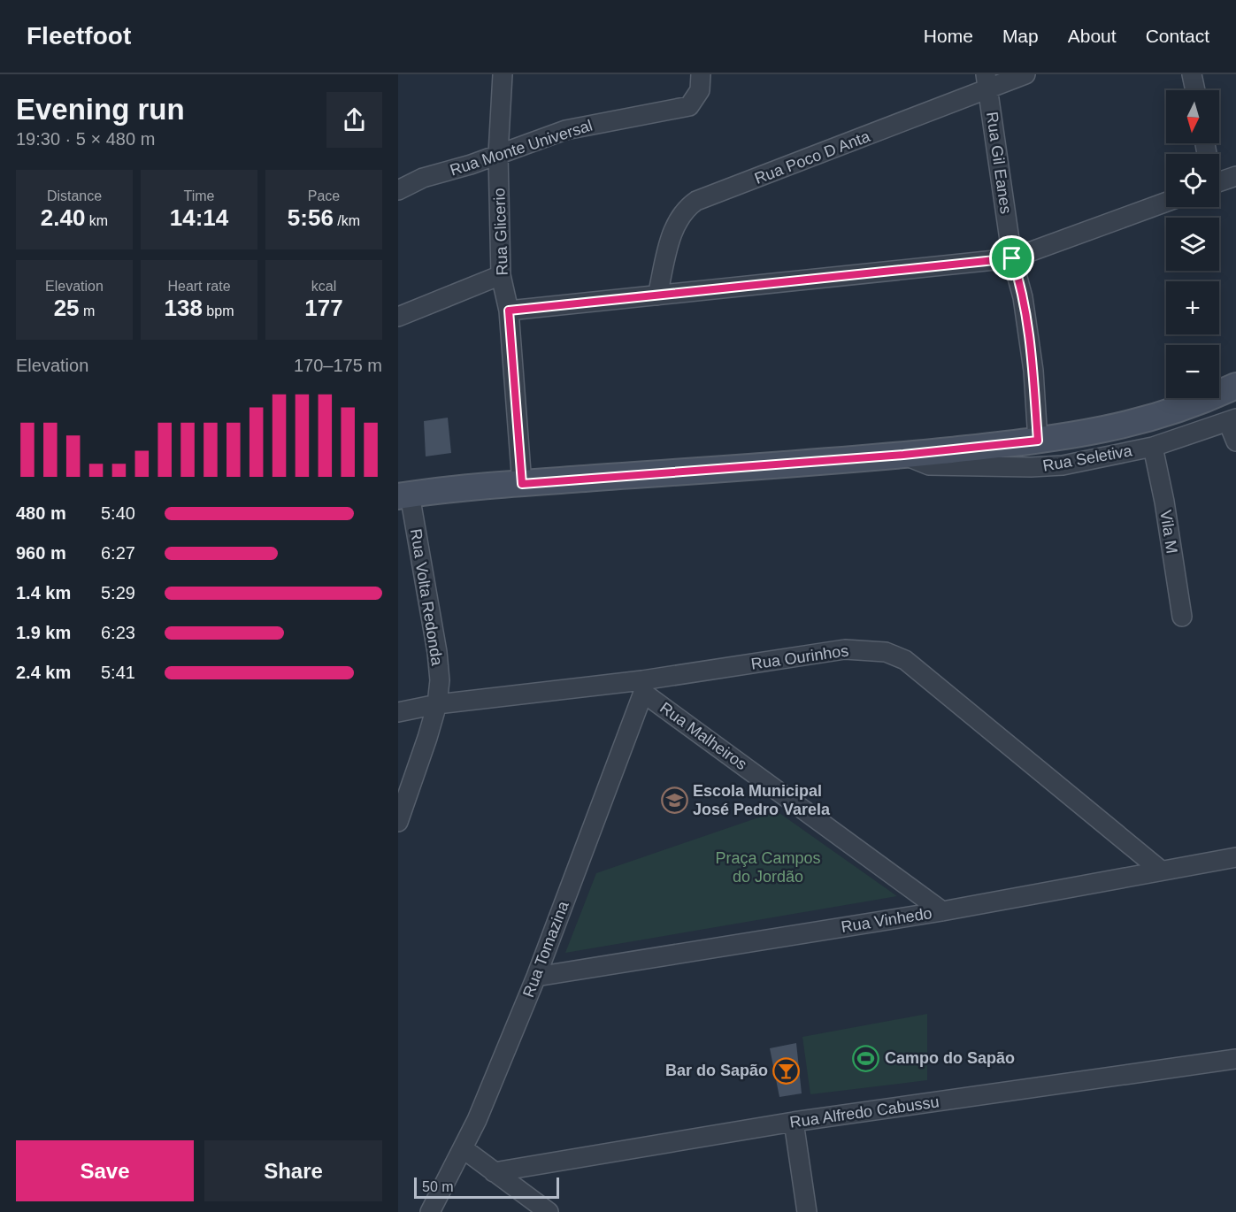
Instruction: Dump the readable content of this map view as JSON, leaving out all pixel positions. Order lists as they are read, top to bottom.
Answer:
{
  "streets": {
    "street": [
      "Rua Monte Universal",
      "Rua Poco D Anta",
      "Rua Gil Eanes",
      "Rua Glicerio",
      "Rua Seletiva",
      "Vila M",
      "Rua Volta Redonda",
      "Rua Ourinhos",
      "Rua Malheiros",
      "Rua Vinhedo",
      "Rua Tomazina",
      "Rua Alfredo Cabussu"
    ]
  },
  "crossings": [
    ["Rua Monte Universal", "Rua Glicerio"],
    ["Rua Poco D Anta", "Rua Gil Eanes"],
    ["Rua Seletiva", "Vila M"],
    ["Rua Volta Redonda", "Rua Ourinhos"],
    ["Rua Ourinhos", "Rua Malheiros"],
    ["Rua Ourinhos", "Rua Vinhedo"],
    ["Rua Ourinhos", "Rua Tomazina"],
    ["Rua Malheiros", "Rua Vinhedo"],
    ["Rua Malheiros", "Rua Tomazina"],
    ["Rua Vinhedo", "Rua Tomazina"]
  ],
  "parks": ["Praça Campos do Jordão"],
  "places": {
    "school or university": ["Escola Municipal José Pedro Varela"],
    "sports": ["Campo do Sapão"],
    "bar": ["Bar do Sapão"]
  },
  "scale_bar": "50 m",
  "north": "bottom",
  "page": {
    "header": "Fleetfoot",
    "nav": [
      "Home",
      "Map",
      "About",
      "Contact"
    ],
    "heading": ["Evening run", "19:30 · 5 × 480 m"],
    "map_buttons": ["+", "−"],
    "stats": [
      ["Distance", "2.40 km"],
      ["Time", "14:14"],
      ["Pace", "5:56 /km"],
      ["Elevation", "25 m"],
      ["Heart rate", "138 bpm"],
      ["kcal", "177"]
    ],
    "chart": ["Elevation", "170–175 m"],
    "list": [
      {
        "name": "480 m",
        "note": "5:40"
      },
      {
        "name": "960 m",
        "note": "6:27"
      },
      {
        "name": "1.4 km",
        "note": "5:29"
      },
      {
        "name": "1.9 km",
        "note": "6:23"
      },
      {
        "name": "2.4 km",
        "note": "5:41"
      }
    ],
    "buttons": ["Save", "Share"],
    "scale": "50 m"
  }
}
